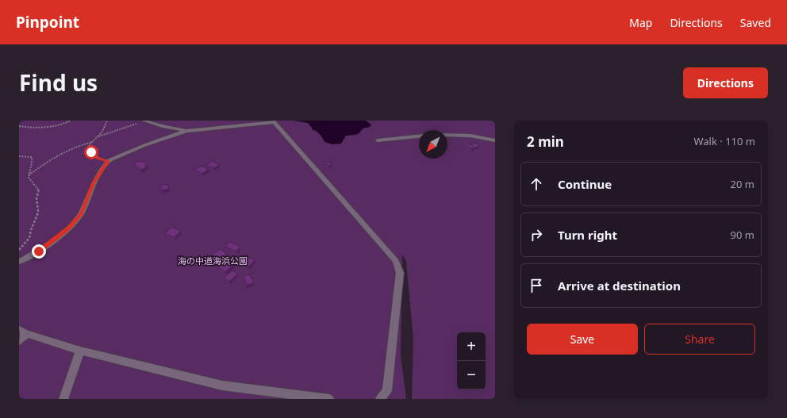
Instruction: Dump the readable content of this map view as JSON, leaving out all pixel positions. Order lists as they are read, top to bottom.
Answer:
{
  "parks": ["海の中道海浜公園"],
  "north": "bottom left",
  "page": {
    "header": "Pinpoint",
    "nav": ["Map", "Directions", "Saved"],
    "title": "Find us",
    "buttons": [
      "Directions",
      ["Save", "Share"]
    ],
    "heading": ["2 min", "Walk · 110 m"],
    "list": [
      ["Continue", "20 m"],
      ["Turn right", "90 m"],
      "Arrive at destination"
    ],
    "map_buttons": ["+", "−"]
  }
}
